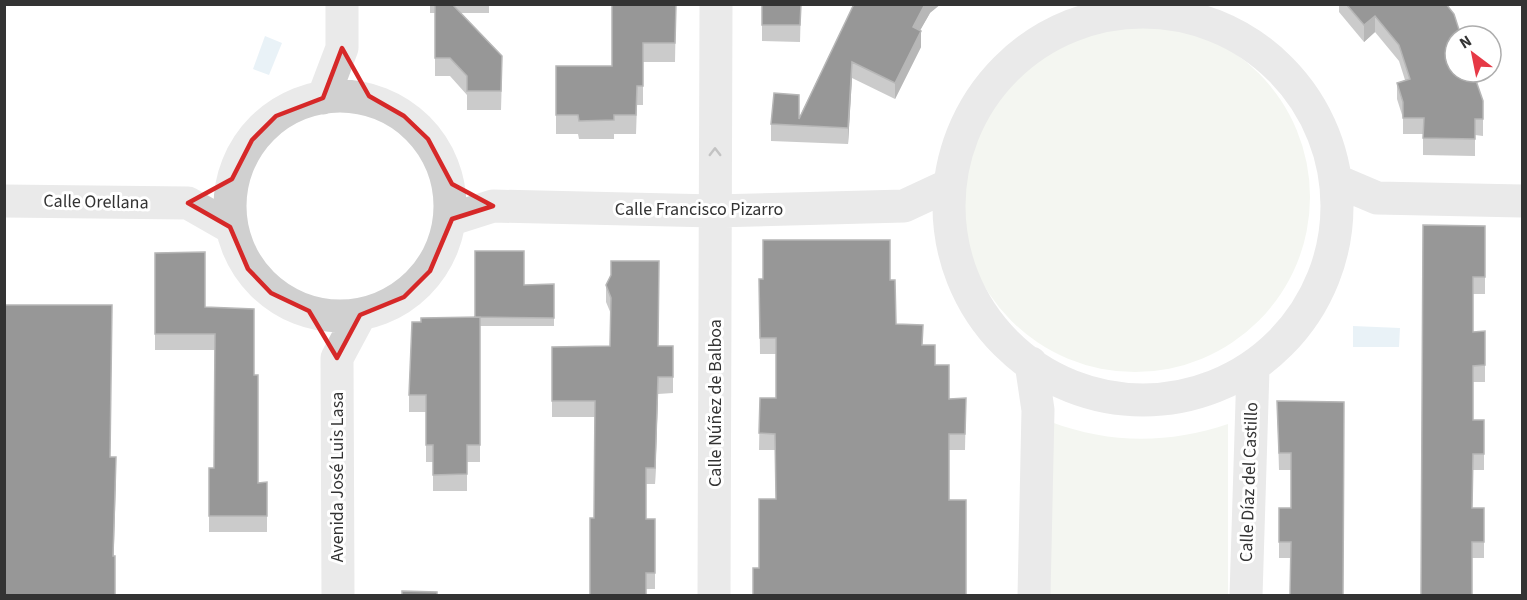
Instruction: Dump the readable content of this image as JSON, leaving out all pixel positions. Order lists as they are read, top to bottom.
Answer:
{
  "streets": {
    "street": [
      "Calle Orellana",
      "Calle Francisco Pizarro",
      "Calle Núñez de Balboa",
      "Avenida José Luis Lasa",
      "Calle Díaz del Castillo"
    ]
  },
  "crossings": [
    ["Calle Francisco Pizarro", "Calle Núñez de Balboa"]
  ],
  "north": "top left"
}
